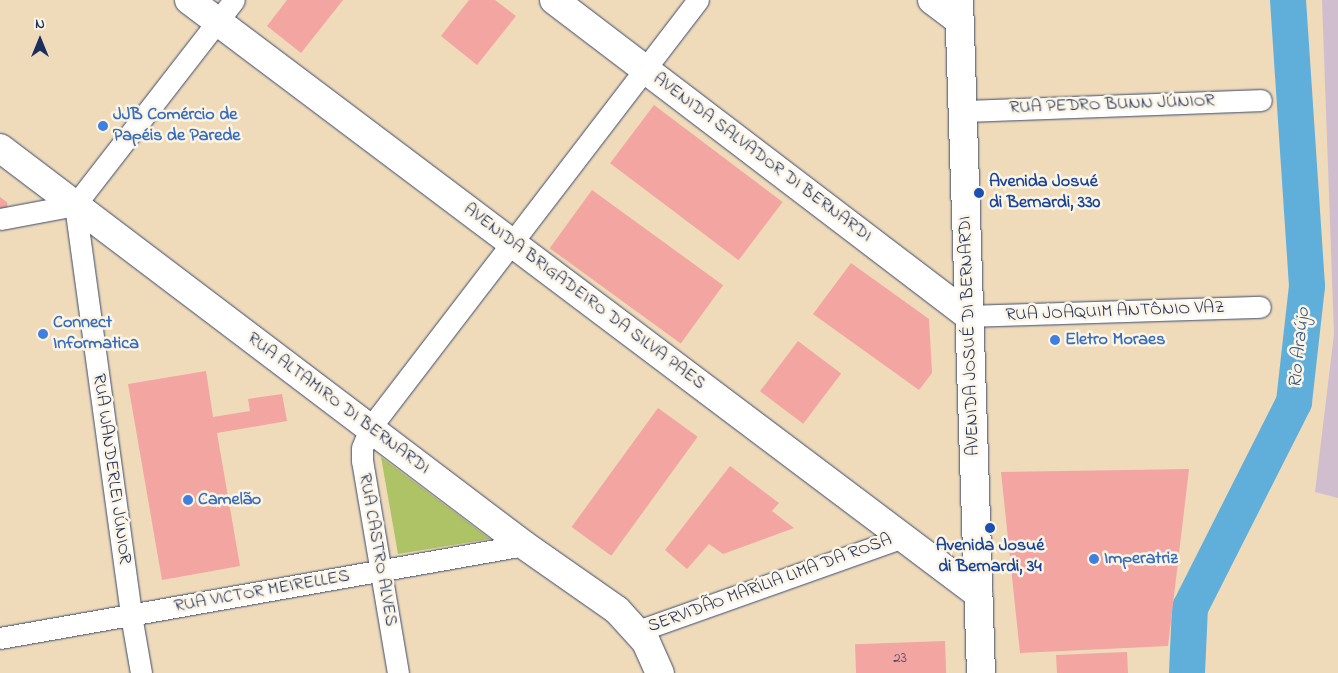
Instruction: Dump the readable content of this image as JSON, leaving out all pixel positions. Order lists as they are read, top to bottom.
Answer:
{
  "streets": {
    "street": [
      "RUA PEDRO BUNN JÚNIOR",
      "AVENIDA SALVADOR DI BERNARDI",
      "AVENIDA BRIGADEIRO DA SILVA PAES",
      "RUA JOAQUIM ANTÔNIO VAZ",
      "AVENIDA JOSUÉ DI BERNARDI",
      "RUA ALTAMIRO DI BERNARDI",
      "RUA WANDERLEI JÚNIOR",
      "RUA CASTRO ALVES",
      "SERVIDÃO MARÍLIA LIMA DA ROSA",
      "RUA VICTOR MEIRELLES"
    ]
  },
  "crossings": [
    ["RUA PEDRO BUNN JÚNIOR", "AVENIDA JOSUÉ DI BERNARDI"],
    ["AVENIDA SALVADOR DI BERNARDI", "RUA JOAQUIM ANTÔNIO VAZ"],
    ["AVENIDA SALVADOR DI BERNARDI", "AVENIDA JOSUÉ DI BERNARDI"],
    ["AVENIDA SALVADOR DI BERNARDI", "RUA CASTRO ALVES"],
    ["AVENIDA BRIGADEIRO DA SILVA PAES", "AVENIDA JOSUÉ DI BERNARDI"],
    ["AVENIDA BRIGADEIRO DA SILVA PAES", "RUA CASTRO ALVES"],
    ["AVENIDA BRIGADEIRO DA SILVA PAES", "SERVIDÃO MARÍLIA LIMA DA ROSA"],
    ["RUA JOAQUIM ANTÔNIO VAZ", "AVENIDA JOSUÉ DI BERNARDI"],
    ["RUA ALTAMIRO DI BERNARDI", "RUA WANDERLEI JÚNIOR"],
    ["RUA ALTAMIRO DI BERNARDI", "RUA CASTRO ALVES"],
    ["RUA ALTAMIRO DI BERNARDI", "SERVIDÃO MARÍLIA LIMA DA ROSA"],
    ["RUA ALTAMIRO DI BERNARDI", "RUA VICTOR MEIRELLES"],
    ["RUA WANDERLEI JÚNIOR", "RUA VICTOR MEIRELLES"],
    ["RUA CASTRO ALVES", "RUA VICTOR MEIRELLES"]
  ],
  "water": ["Rio Araújo"],
  "places": [
    "JJB Comércio de Papéis de Parede",
    "Avenida Josué di Bernardi, 330",
    "Connect Informatica",
    "Eletro Moraes",
    "Camelão",
    "Avenida Josué di Bernardi, 34",
    "Imperatriz"
  ],
  "house_numbers": ["23"],
  "north": "top"
}
